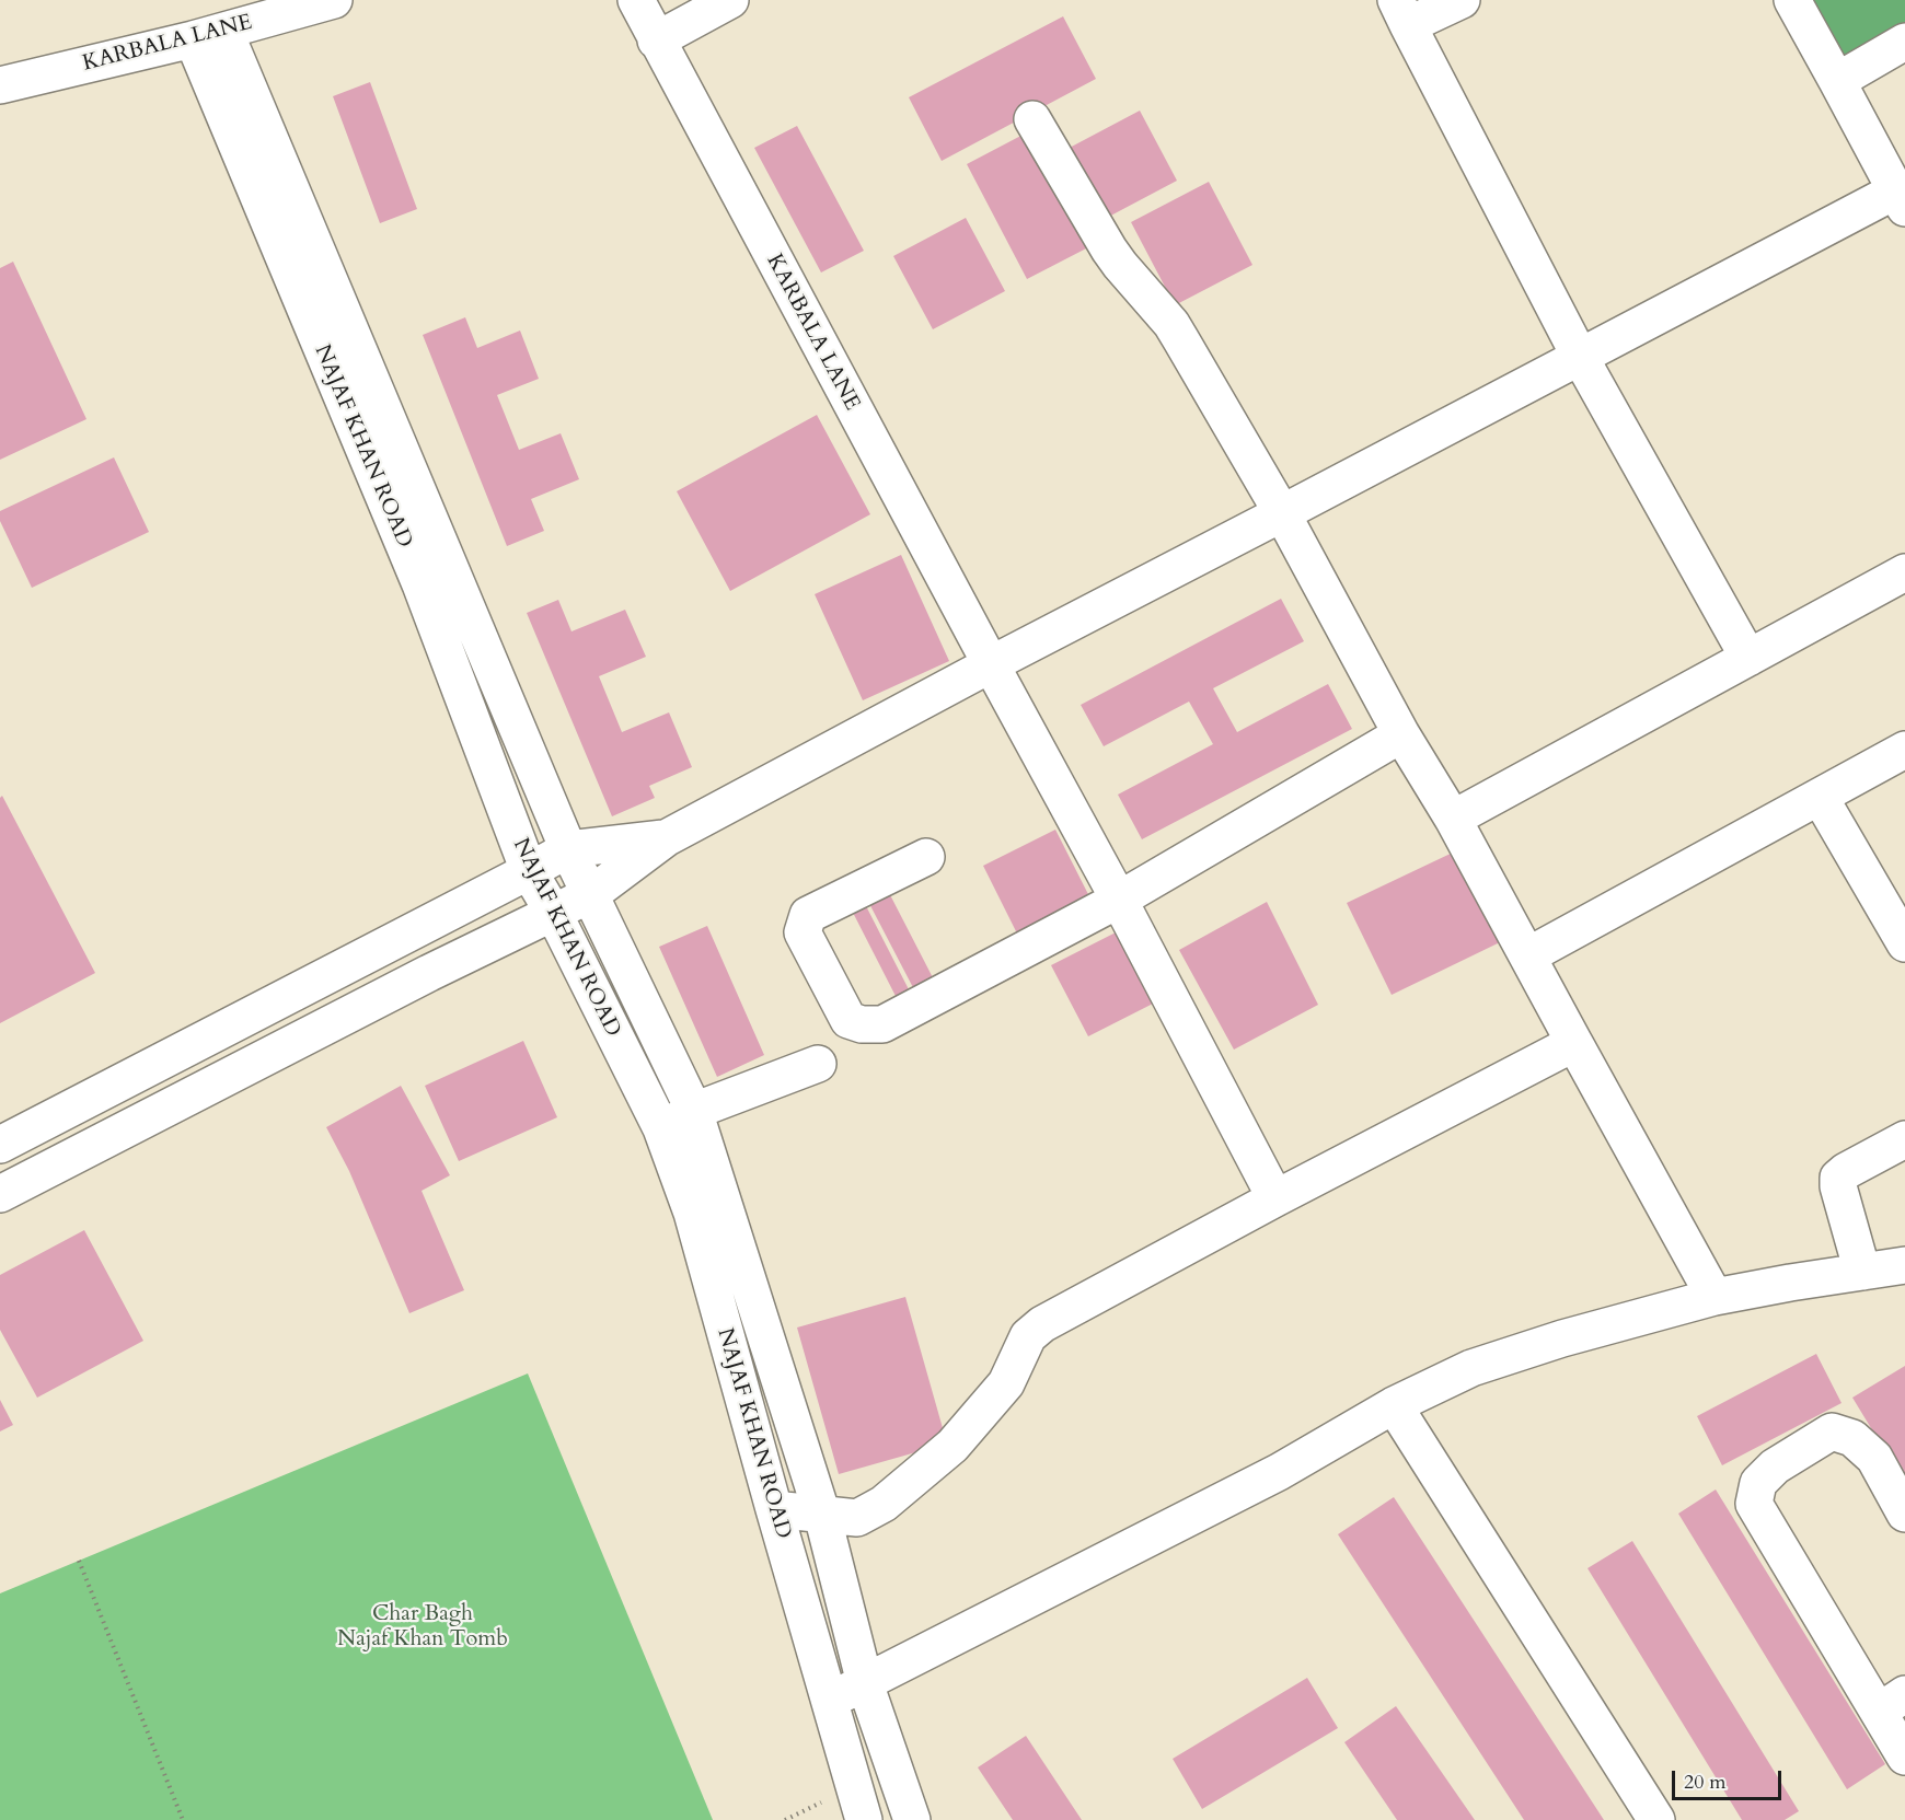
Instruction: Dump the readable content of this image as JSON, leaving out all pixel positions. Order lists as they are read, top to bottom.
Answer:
{
  "streets": {
    "street": ["KARBALA LANE", "NAJAF KHAN ROAD"]
  },
  "crossings": [
    ["KARBALA LANE", "NAJAF KHAN ROAD"]
  ],
  "parks": ["Char Bagh Najaf Khan Tomb"],
  "scale_bar": "20 m"
}
